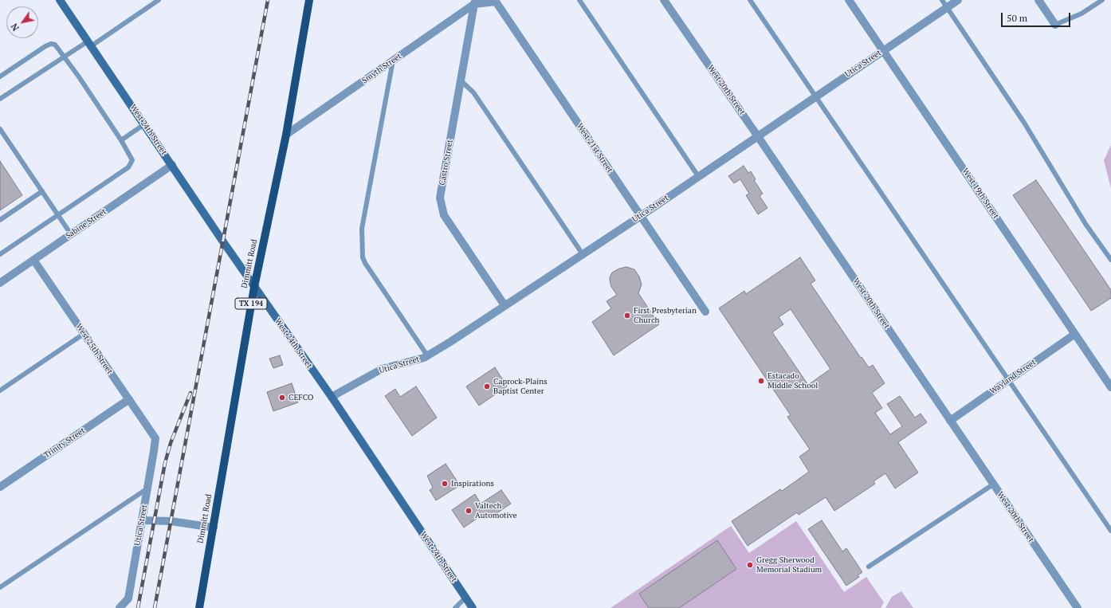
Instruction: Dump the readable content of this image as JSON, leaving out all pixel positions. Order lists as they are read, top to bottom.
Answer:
{
  "streets": {
    "main road": ["West 24th Street", "Dimmitt Road", "TX 194"],
    "street": [
      "Utica Street",
      "Smyth Street",
      "West 20th Street",
      "West 21st Street",
      "Castro Street",
      "West 19th Street",
      "Sabine Street",
      "West 25th Street",
      "Wayland Street",
      "Trinity Street"
    ]
  },
  "crossings": [
    ["Utica Street", "West 20th Street"],
    ["Utica Street", "West 24th Street"],
    ["Utica Street", "West 21st Street"],
    ["Utica Street", "Castro Street"],
    ["Utica Street", "West 19th Street"],
    ["Utica Street", "West 25th Street"],
    ["Smyth Street", "West 21st Street"],
    ["Smyth Street", "Castro Street"],
    ["Smyth Street", "Dimmitt Road"],
    ["West 20th Street", "Wayland Street"],
    ["West 24th Street", "Sabine Street"],
    ["West 24th Street", "Dimmitt Road"],
    ["West 21st Street", "Castro Street"],
    ["West 19th Street", "Wayland Street"],
    ["Sabine Street", "West 25th Street"],
    ["West 25th Street", "Trinity Street"]
  ],
  "places": [
    "First Presbyterian Church",
    "Estacado Middle School",
    "Caprock-Plains Baptist Center",
    "CEFCO",
    "Inspirations",
    "Valtech Automotive",
    "Gregg Sherwood Memorial Stadium"
  ],
  "scale_bar": "50 m",
  "north": "bottom left"
}
